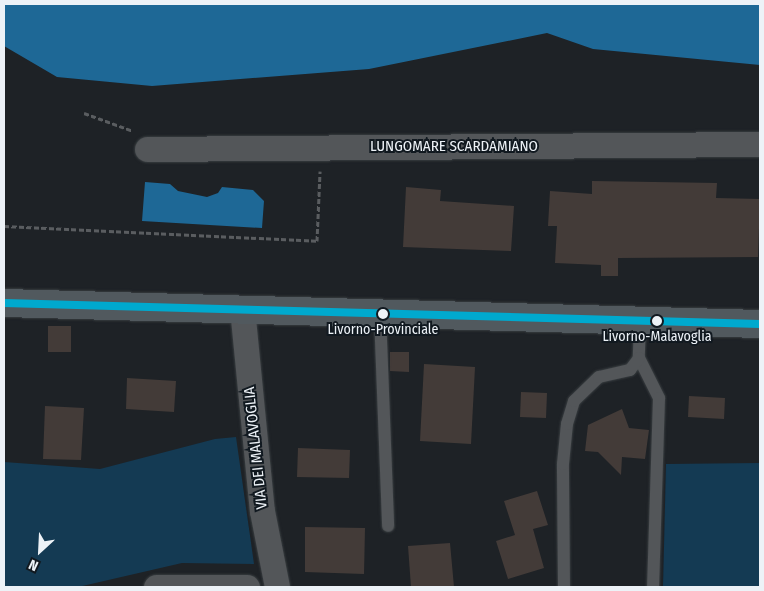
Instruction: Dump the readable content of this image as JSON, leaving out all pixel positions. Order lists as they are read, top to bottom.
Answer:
{
  "streets": {
    "street": ["LUNGOMARE SCARDAMIANO", "VIA DEI MALAVOGLIA"]
  },
  "places": ["Livorno-Provinciale", "Livorno-Malavoglia"],
  "north": "bottom left"
}
